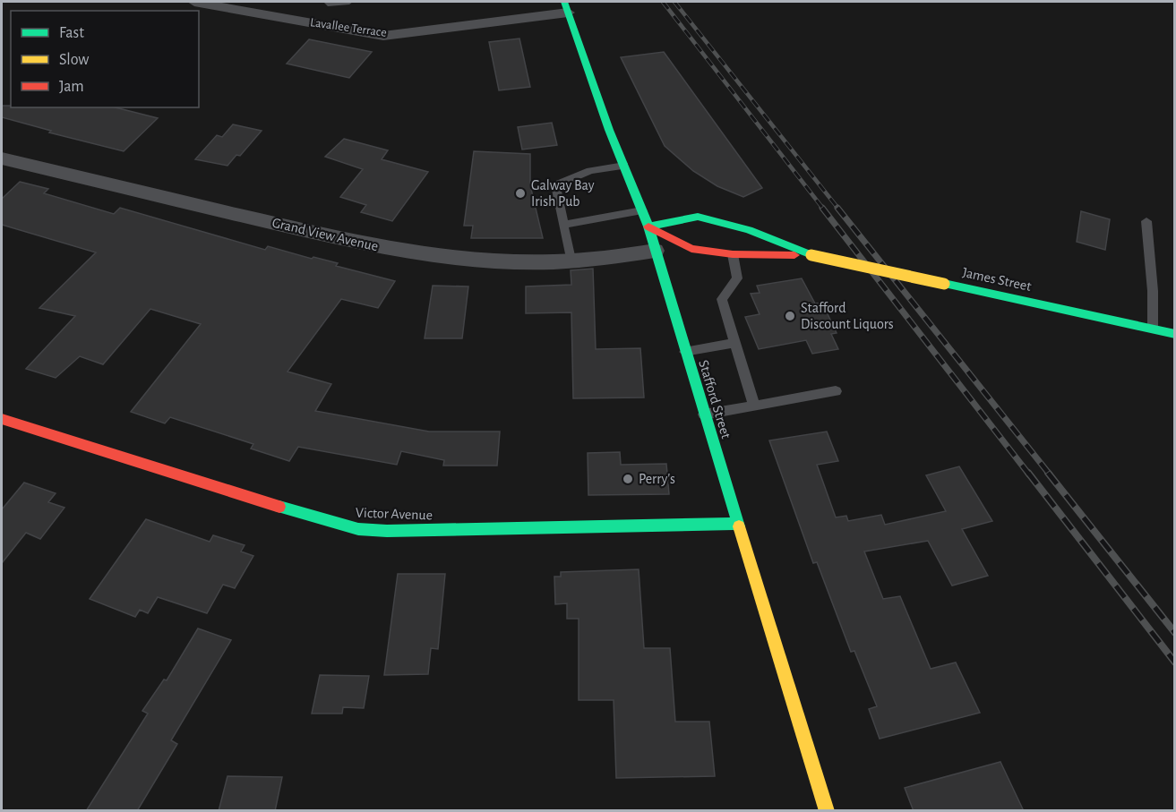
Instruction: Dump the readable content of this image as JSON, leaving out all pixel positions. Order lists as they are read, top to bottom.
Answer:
{
  "streets": {
    "main road": ["James Street", "Stafford Street", "Victor Avenue"],
    "street": ["Lavallee Terrace", "Grand View Avenue"]
  },
  "crossings": [
    ["Lavallee Terrace", "Stafford Street"],
    ["Grand View Avenue", "Stafford Street"],
    ["James Street", "Stafford Street"],
    ["Stafford Street", "Victor Avenue"]
  ],
  "places": ["Galway Bay Irish Pub", "Stafford Discount Liquors", "Perry's"],
  "legend": ["Fast", "Slow", "Jam"]
}
